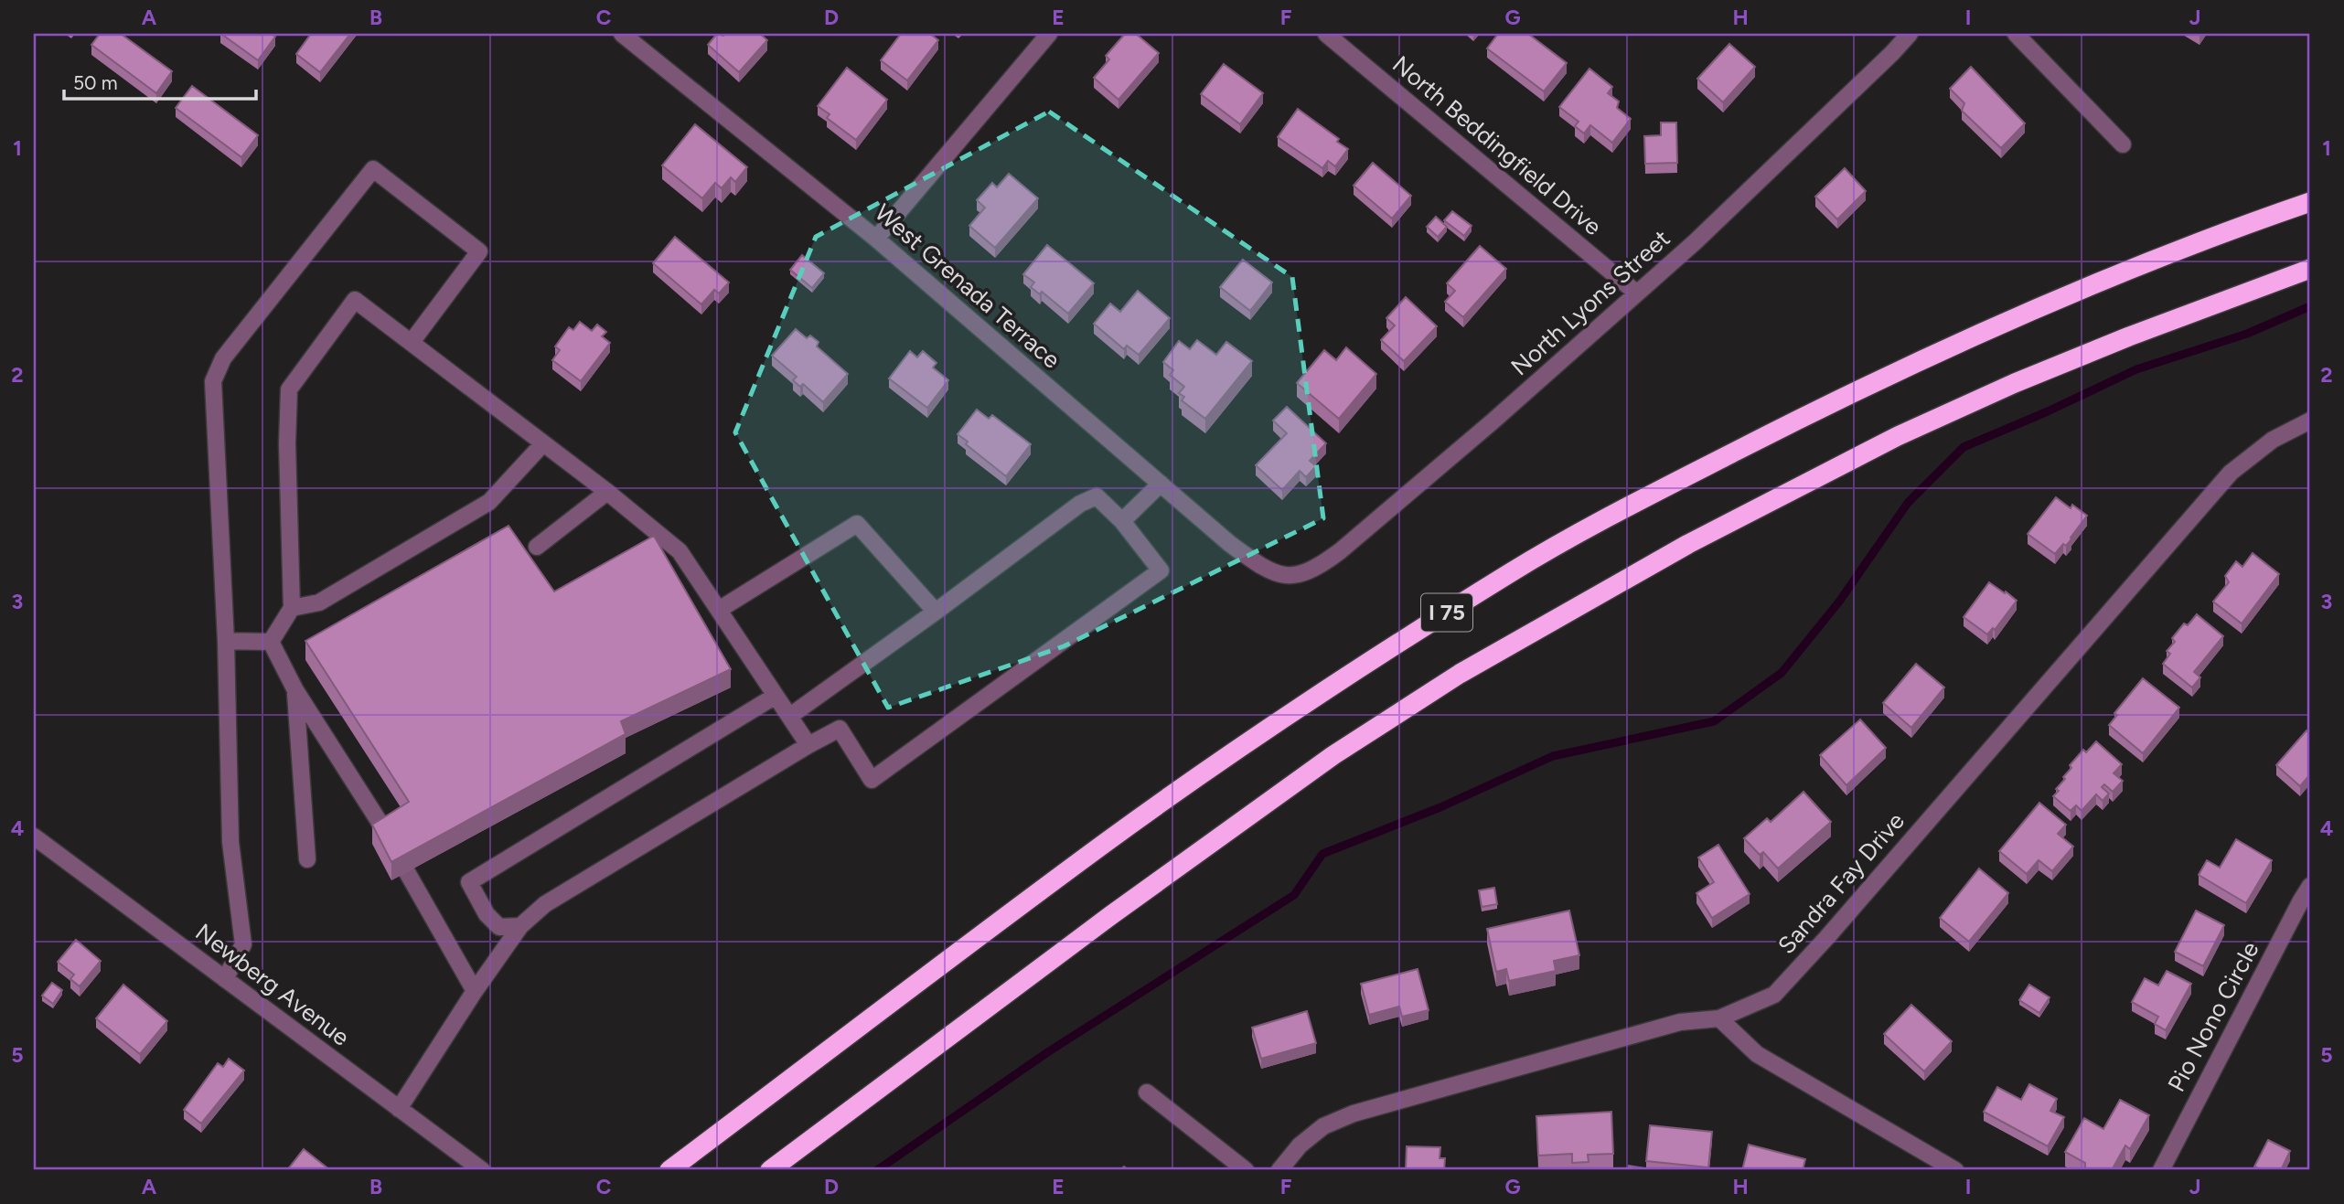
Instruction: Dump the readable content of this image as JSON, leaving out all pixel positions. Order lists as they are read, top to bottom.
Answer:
{
  "streets": {
    "highway": ["I 75"],
    "street": [
      "North Beddingfield Drive",
      "West Grenada Terrace",
      "North Lyons Street",
      "Sandra Fay Drive",
      "Newberg Avenue",
      "Pio Nono Circle"
    ]
  },
  "crossings": [
    ["North Beddingfield Drive", "North Lyons Street"],
    ["West Grenada Terrace", "North Lyons Street"]
  ],
  "scale_bar": "50 m",
  "grid": {
    "columns": [
      "A",
      "B",
      "C",
      "D",
      "E",
      "F",
      "G",
      "H",
      "I",
      "J"
    ],
    "rows": [
      "1",
      "2",
      "3",
      "4",
      "5"
    ]
  }
}
